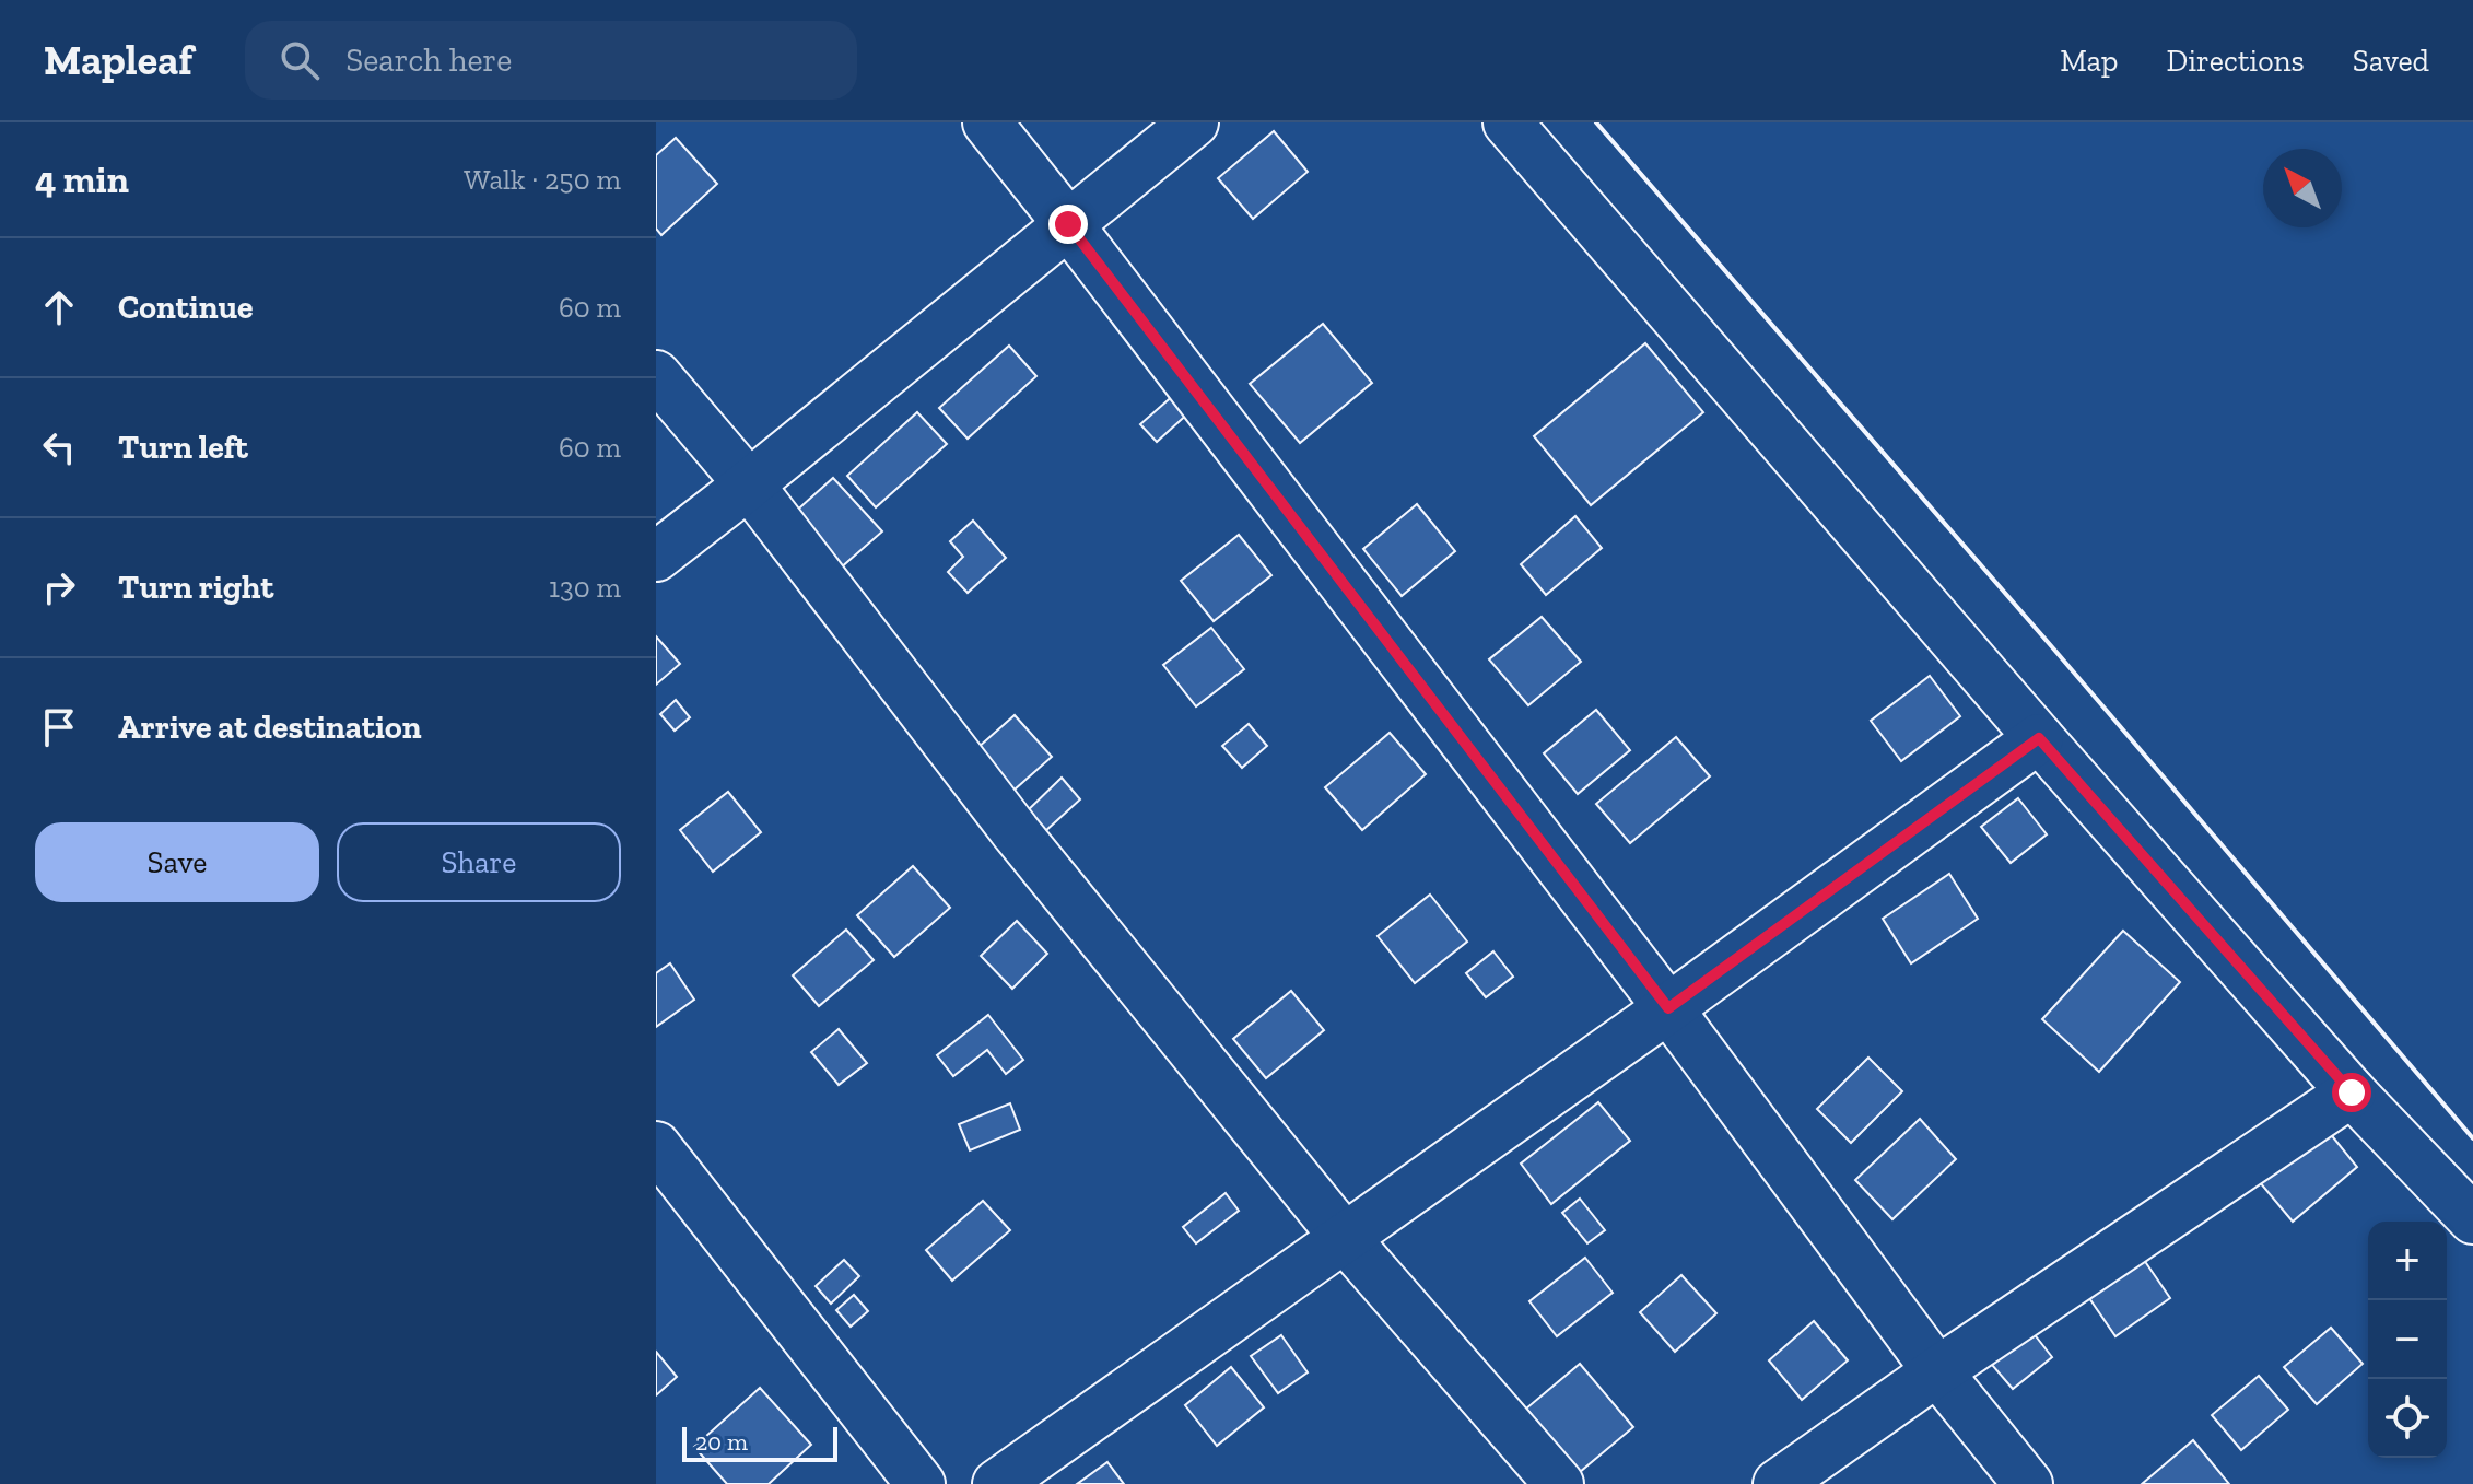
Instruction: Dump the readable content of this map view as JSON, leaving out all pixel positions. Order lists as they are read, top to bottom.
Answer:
{
  "scale_bar": "20 m",
  "north": "top left",
  "page": {
    "header": "Mapleaf",
    "search": "Search here",
    "nav": ["Map", "Directions", "Saved"],
    "heading": ["4 min", "Walk · 250 m"],
    "list": [
      ["Continue", "60 m"],
      ["Turn left", "60 m"],
      ["Turn right", "130 m"],
      "Arrive at destination"
    ],
    "buttons": ["Save", "Share"],
    "map_buttons": ["+", "−"],
    "scale": "20 m"
  }
}
